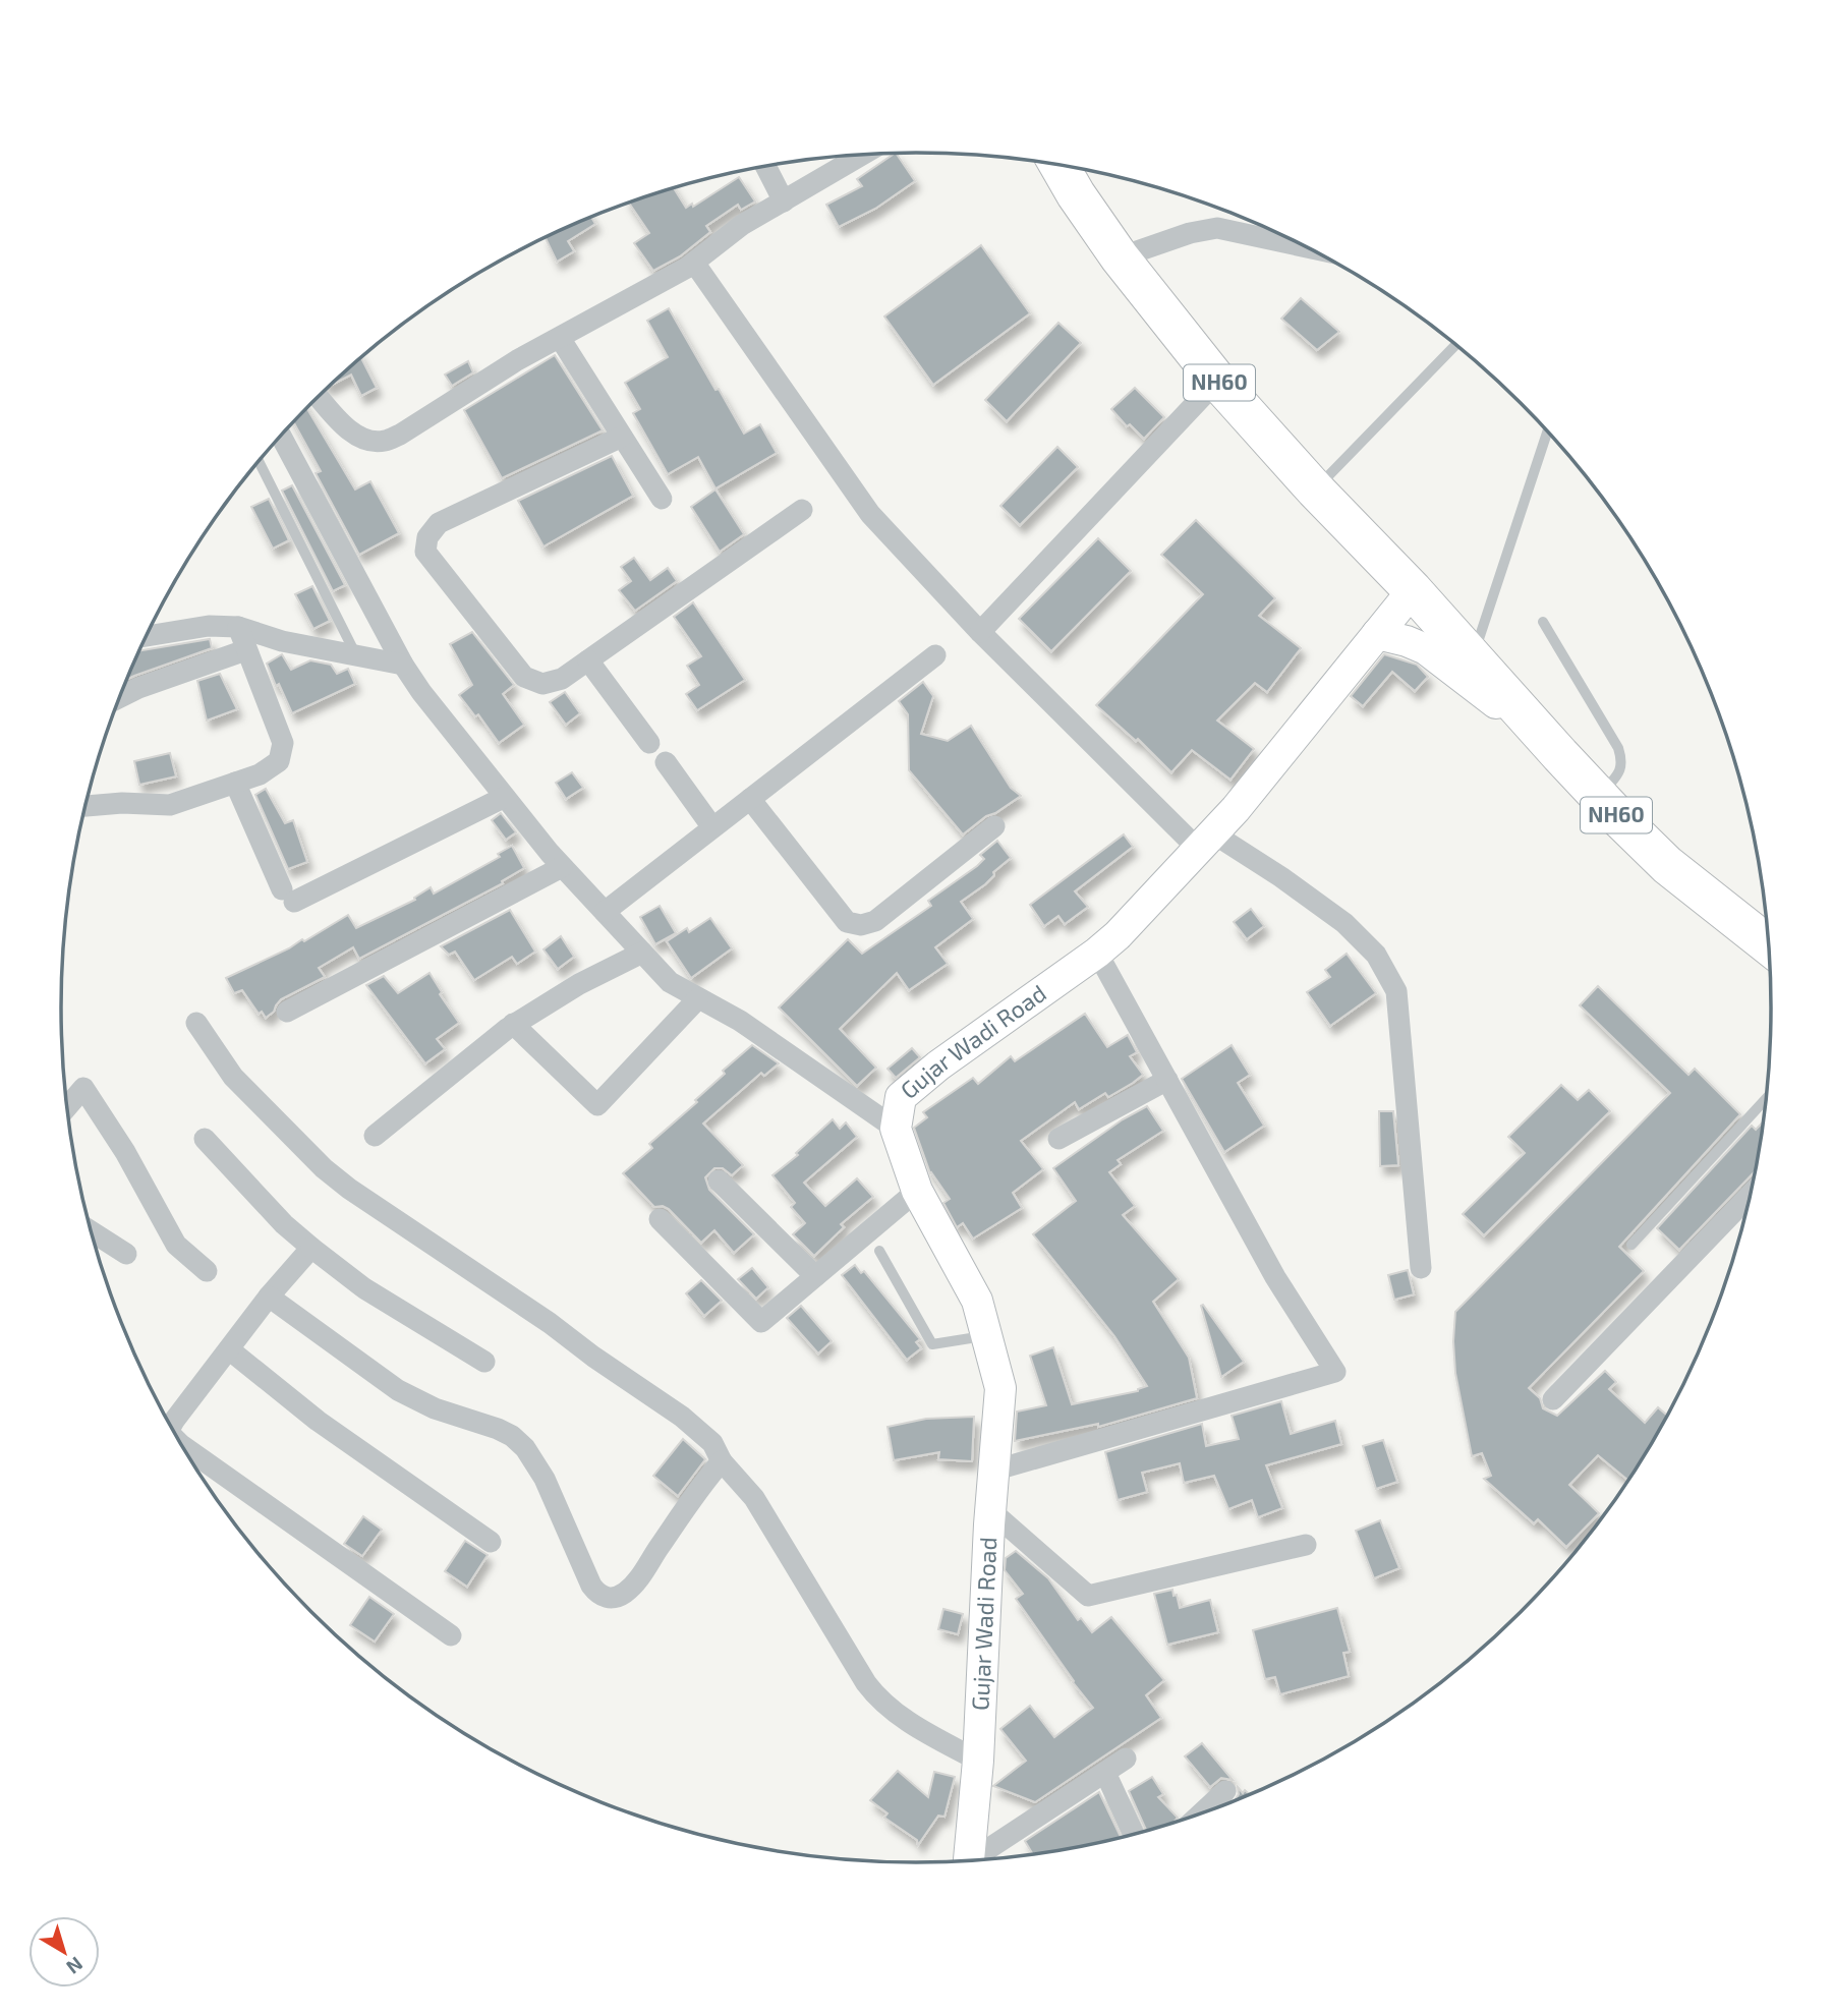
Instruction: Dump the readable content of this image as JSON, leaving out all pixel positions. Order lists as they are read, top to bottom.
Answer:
{
  "streets": {
    "highway": ["NH60"],
    "street": ["Gujar Wadi Road"]
  },
  "crossings": [
    ["NH60", "Gujar Wadi Road"]
  ],
  "north": "bottom right"
}
